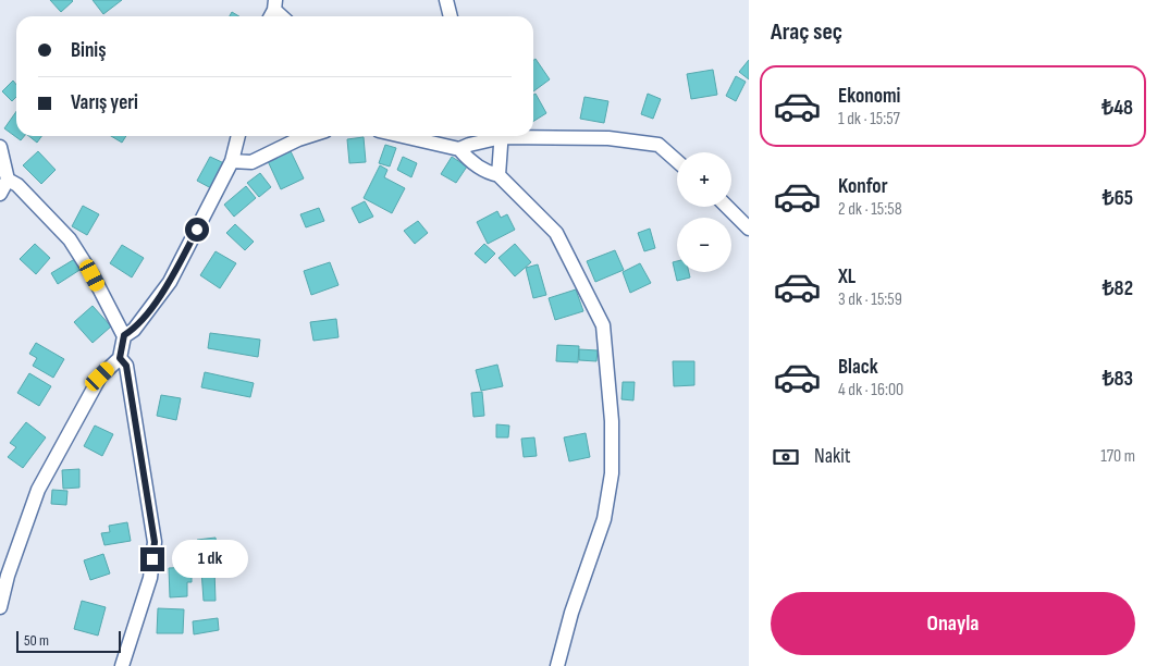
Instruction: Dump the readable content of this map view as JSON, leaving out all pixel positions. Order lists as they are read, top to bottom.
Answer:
{
  "scale_bar": "50 m",
  "page": {
    "heading": "Araç seç",
    "banner": ["Biniş", "Varış yeri"],
    "list": [
      {
        "name": "Ekonomi",
        "note": "1 dk · 15:57",
        "value": "₺48"
      },
      {
        "name": "Konfor",
        "note": "2 dk · 15:58",
        "value": "₺65"
      },
      {
        "name": "XL",
        "note": "3 dk · 15:59",
        "value": "₺82"
      },
      {
        "name": "Black",
        "note": "4 dk · 16:00",
        "value": "₺83"
      }
    ],
    "map_buttons": ["+", "−"],
    "pay": ["Nakit", "170 m"],
    "bubble": "1 dk",
    "buttons": "Onayla",
    "scale": "50 m"
  }
}
